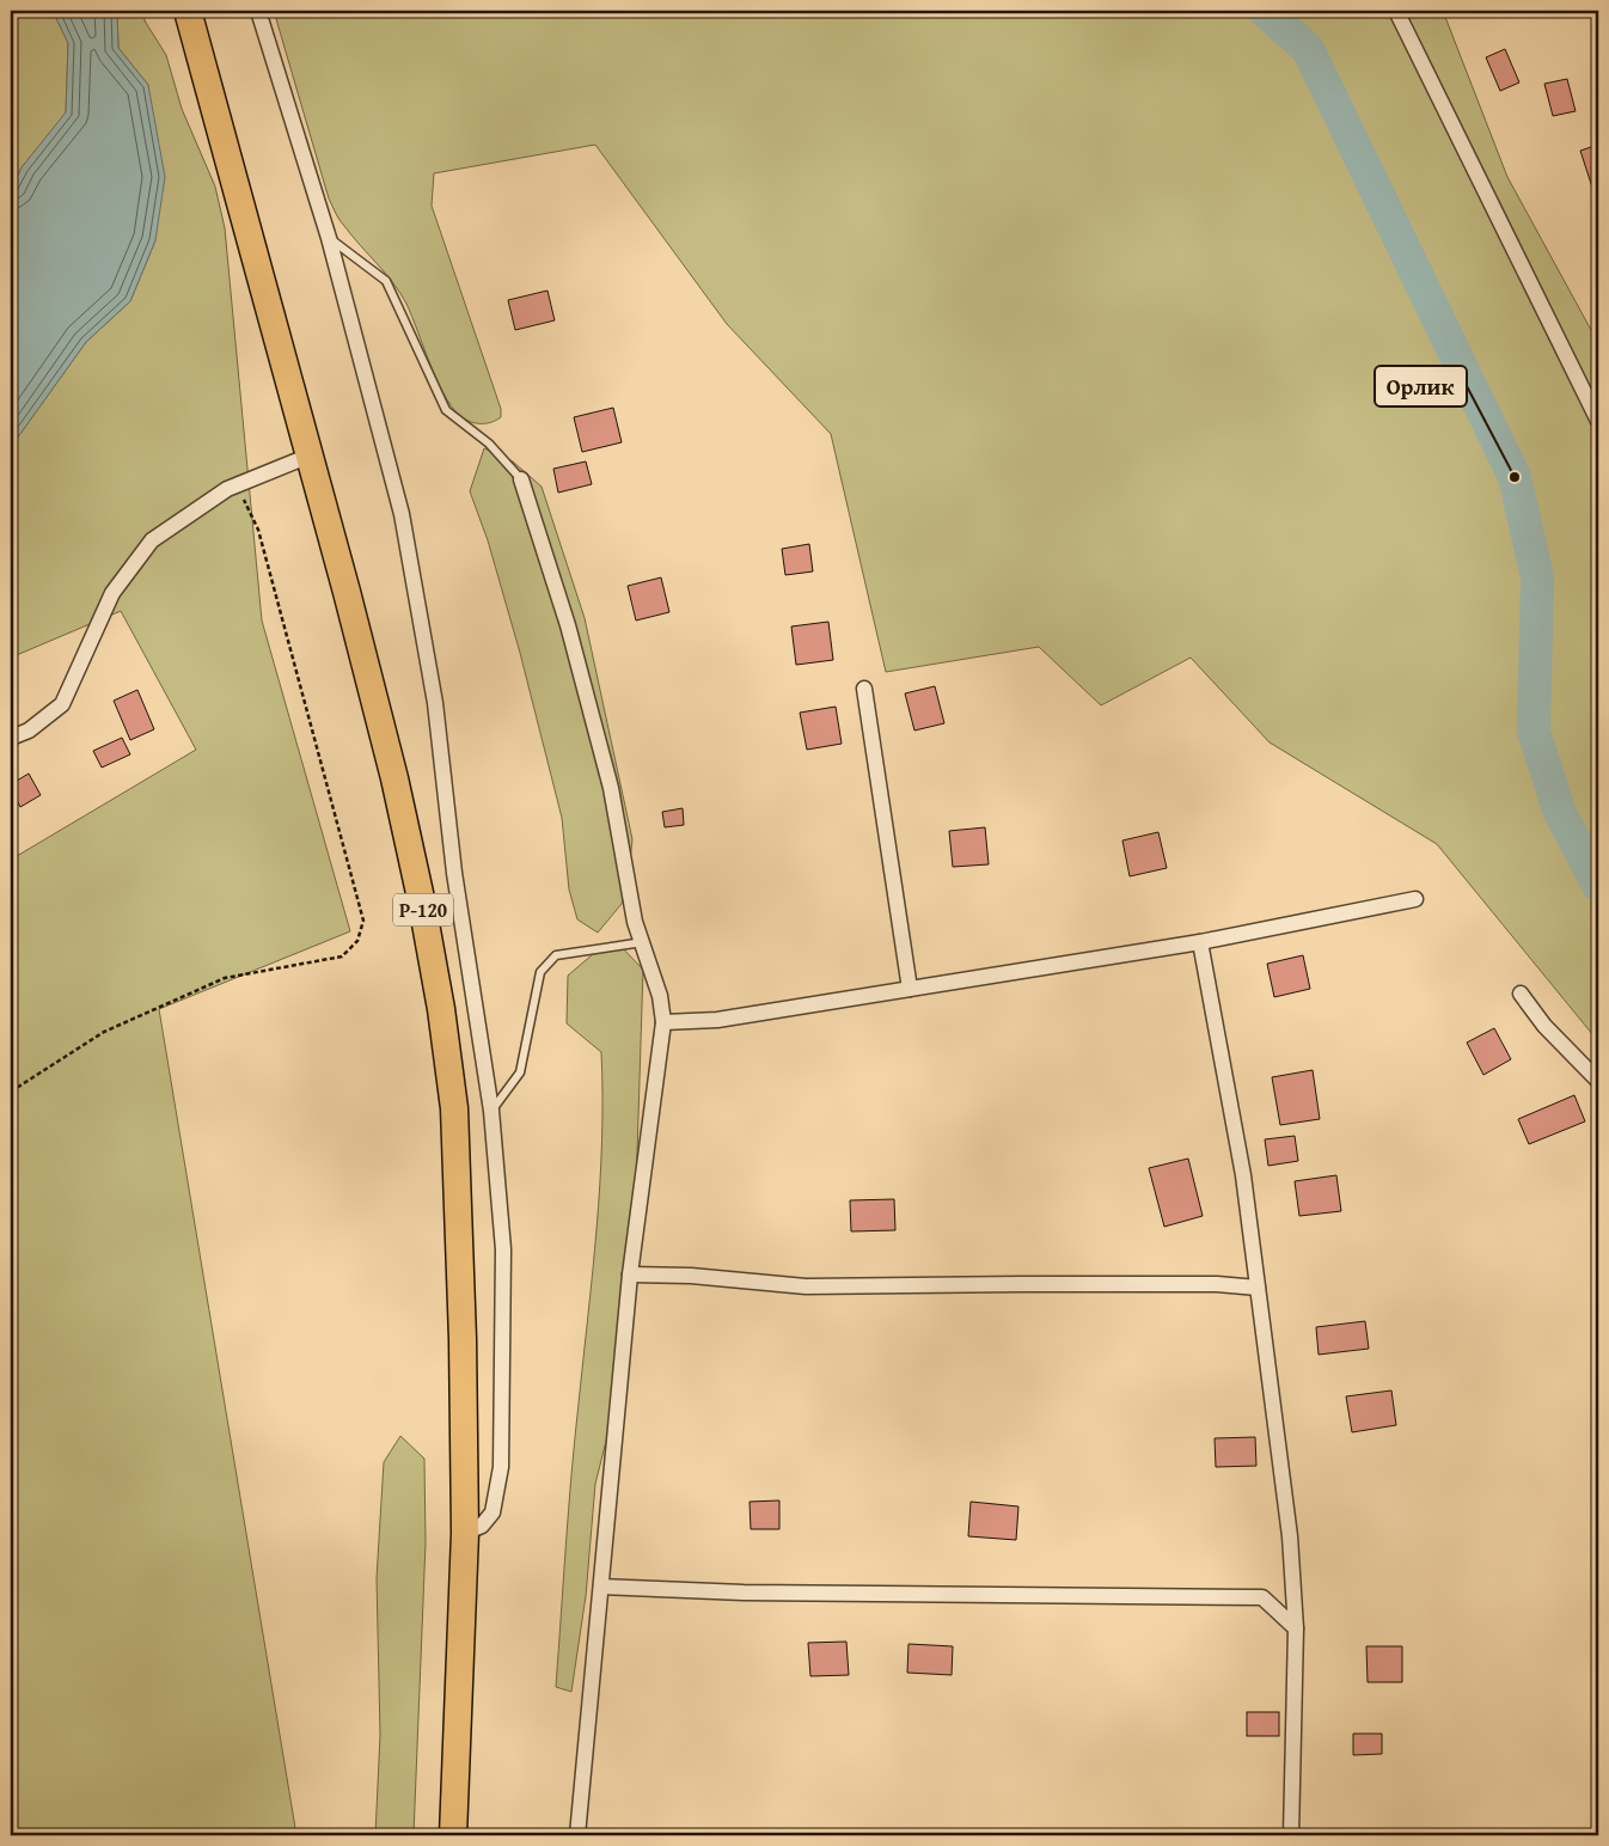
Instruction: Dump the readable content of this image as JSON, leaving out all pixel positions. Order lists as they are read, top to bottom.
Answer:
{
  "streets": {
    "highway": ["Р-120"]
  },
  "places": ["Орлик"]
}
